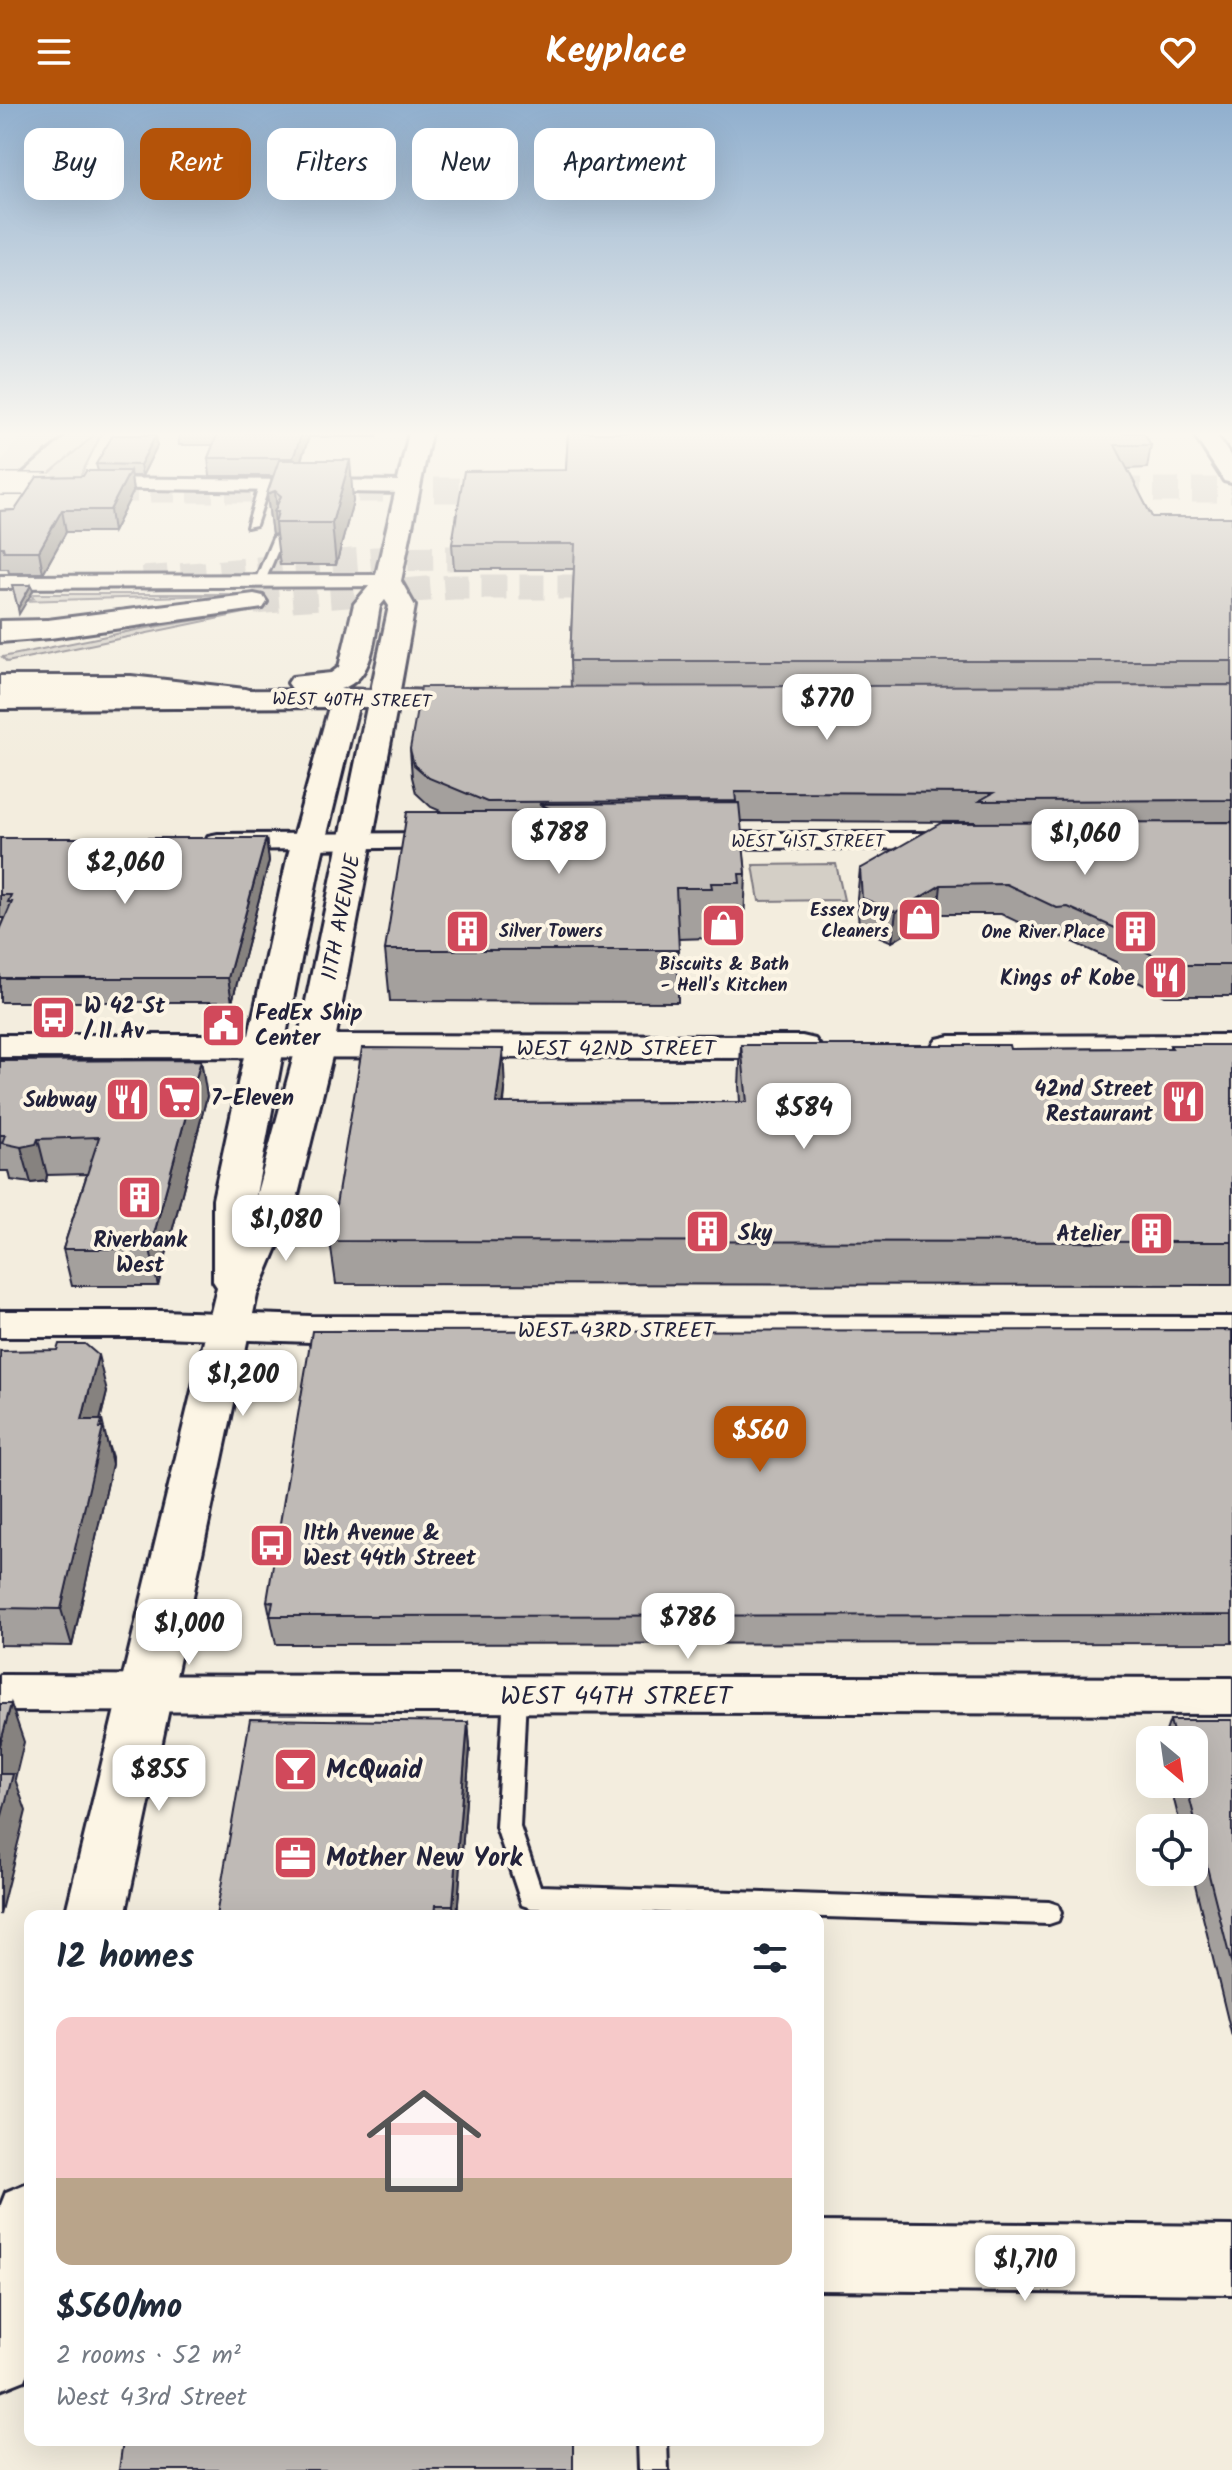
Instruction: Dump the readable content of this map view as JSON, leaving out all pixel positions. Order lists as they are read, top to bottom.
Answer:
{
  "streets": {
    "main road": ["WEST 40TH STREET", "11TH AVENUE", "WEST 42ND STREET"],
    "street": ["WEST 41ST STREET", "WEST 43RD STREET", "WEST 44TH STREET"]
  },
  "crossings": [
    ["WEST 40TH STREET", "11TH AVENUE"],
    ["11TH AVENUE", "WEST 42ND STREET"],
    ["11TH AVENUE", "WEST 43RD STREET"],
    ["11TH AVENUE", "WEST 44TH STREET"]
  ],
  "places": {
    "shop": ["Essex Dry Cleaners", "Biscuits & Bath - Hell's Kitchen"],
    "building": [
      "Silver Towers",
      "One River Place",
      "Riverbank West",
      "Sky",
      "Atelier"
    ],
    "restaurant": ["Kings of Kobe", "Subway", "42nd Street Restaurant"],
    "bus stop": ["W 42 St / 11 Av", "11th Avenue & West 44th Street"],
    "public building": ["FedEx Ship Center"],
    "supermarket": ["7-Eleven"],
    "bar": ["McQuaid"],
    "office": ["Mother New York"]
  },
  "north": "bottom right",
  "page": {
    "header": "Keyplace",
    "chip": [
      "Buy",
      "Rent",
      "Filters",
      "New",
      "Apartment"
    ],
    "price": [
      "$770",
      "$788",
      "$1,060",
      "$2,060",
      "$584",
      "$1,080",
      "$1,200",
      "$560",
      "$786",
      "$1,000",
      "$855",
      "$1,710"
    ],
    "heading": "12 homes",
    "list": [
      {
        "name": "$560/mo",
        "note": "2 rooms · 52 m² · West 43rd Street"
      }
    ]
  }
}
